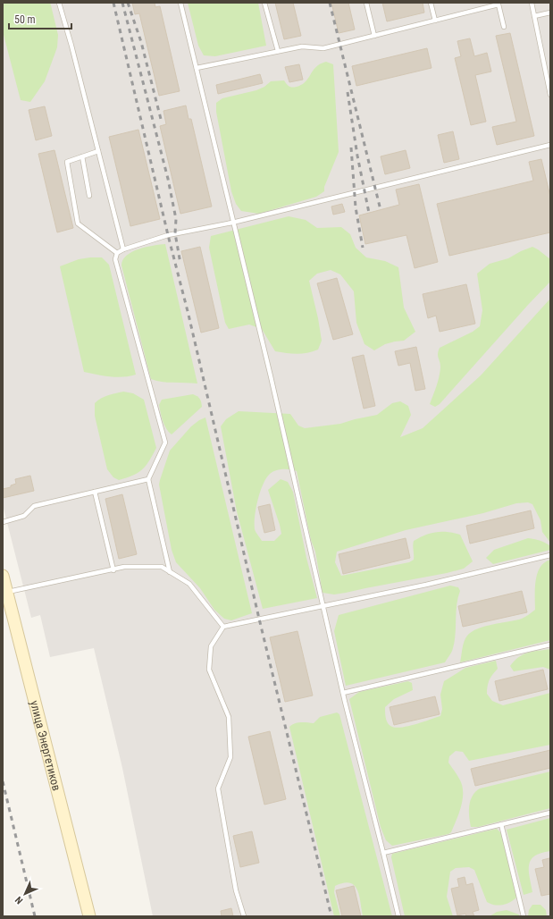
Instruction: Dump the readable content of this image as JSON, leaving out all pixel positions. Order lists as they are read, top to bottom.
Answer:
{
  "streets": {
    "street": ["улица Энергетиков"]
  },
  "scale_bar": "50 m",
  "north": "bottom left"
}
